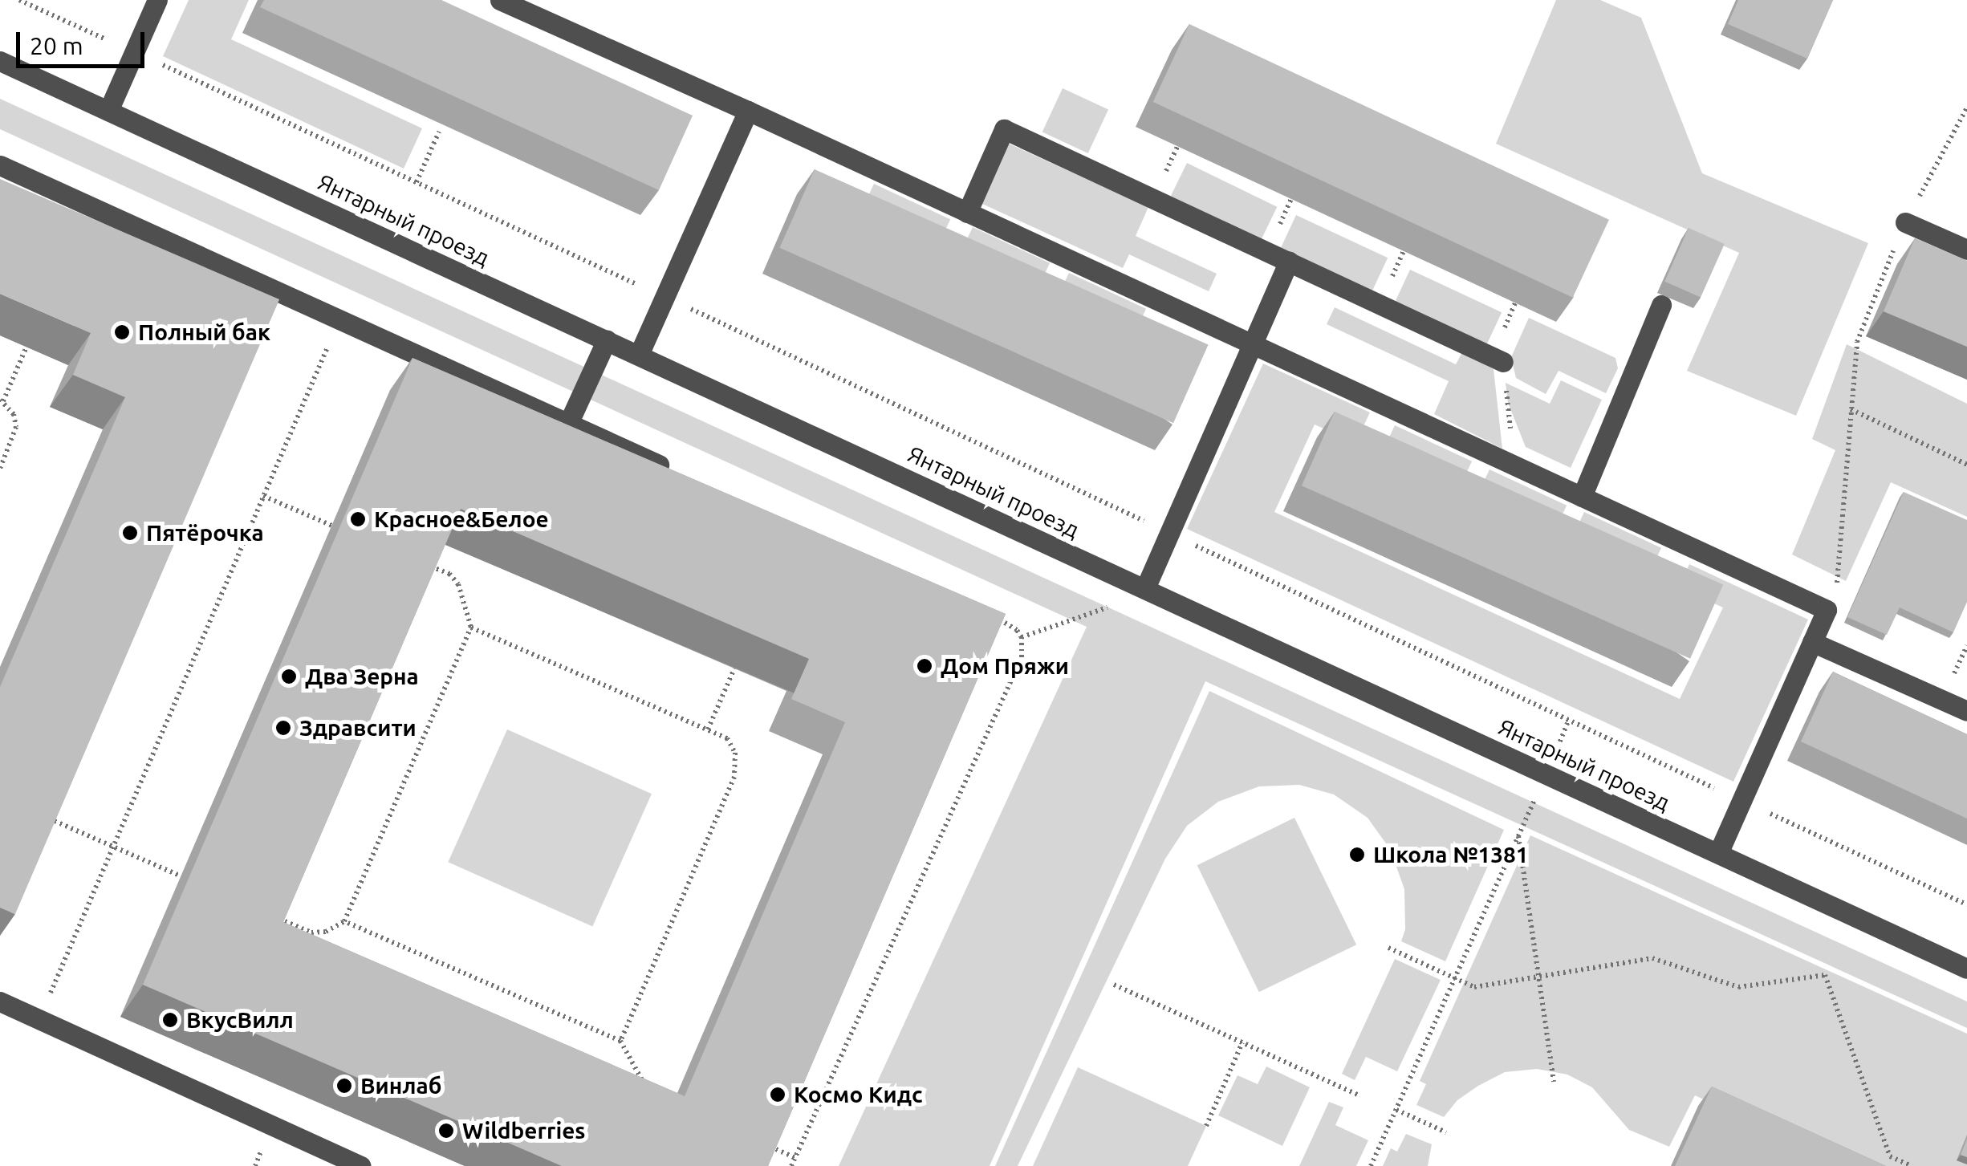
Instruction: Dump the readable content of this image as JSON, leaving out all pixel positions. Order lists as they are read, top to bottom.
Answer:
{
  "streets": {
    "street": ["Янтарный проезд"]
  },
  "places": [
    "Полный бак",
    "Красное&Белое",
    "Пятёрочка",
    "Дом Пряжи",
    "Два Зерна",
    "Здравсити",
    "Школа №1381",
    "ВкусВилл",
    "Винлаб",
    "Космо Кидс",
    "Wildberries"
  ],
  "scale_bar": "20 m"
}
